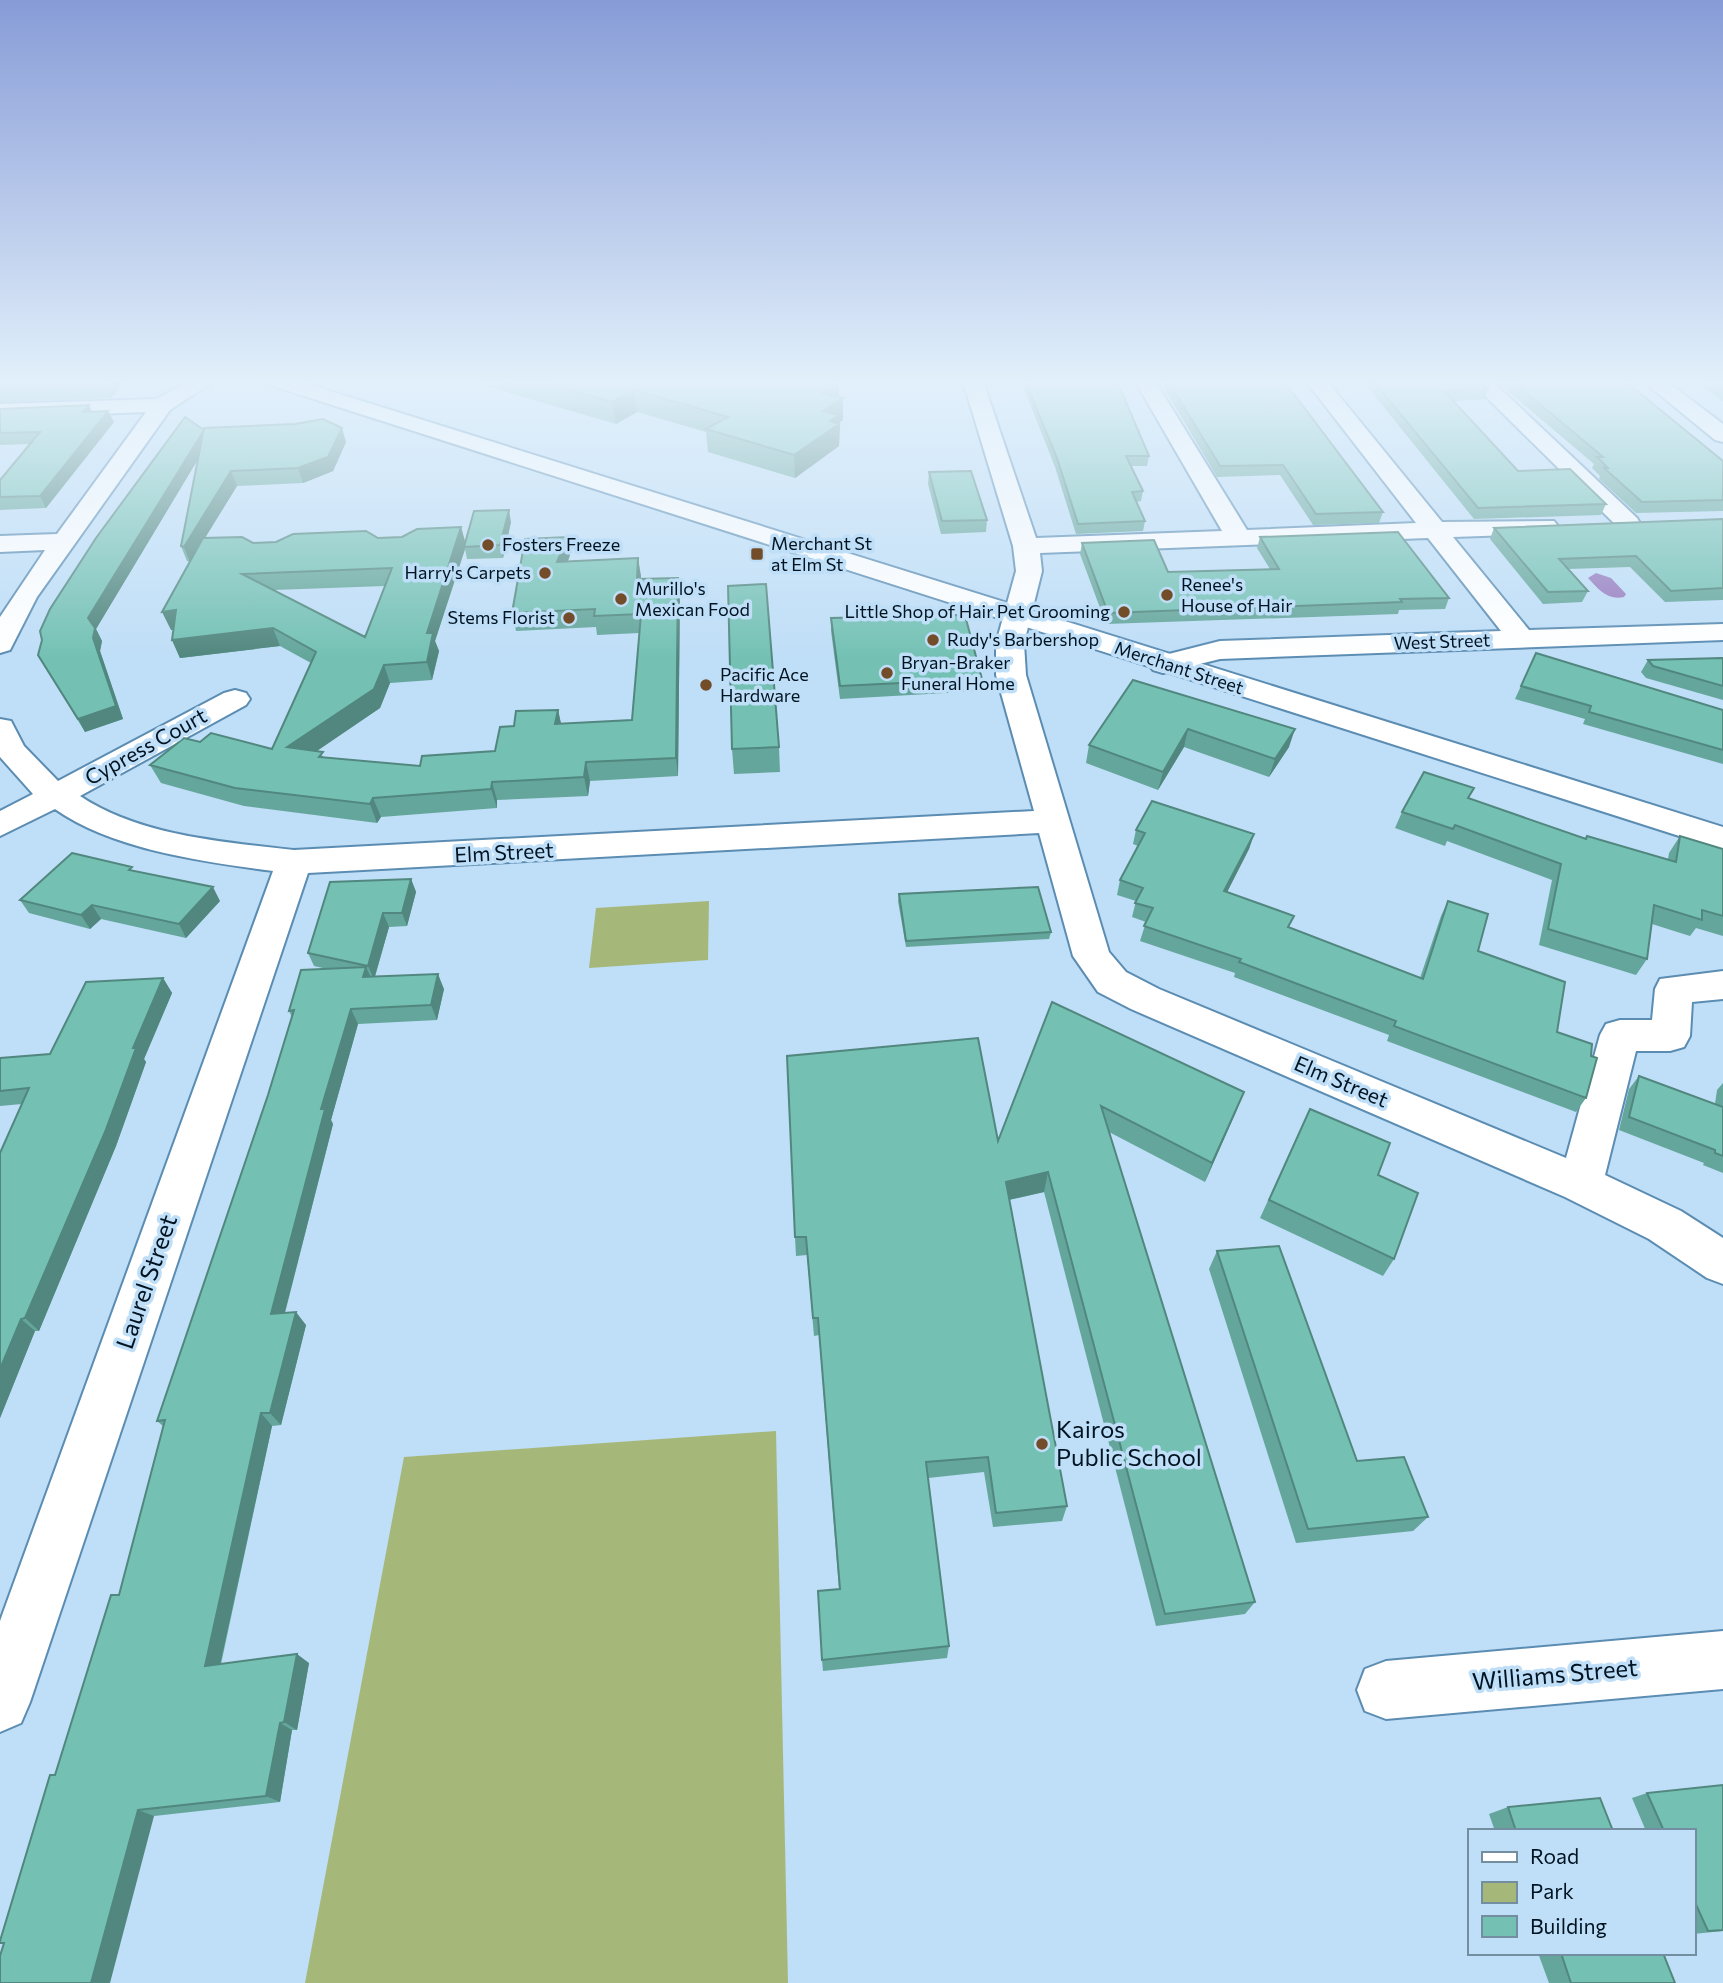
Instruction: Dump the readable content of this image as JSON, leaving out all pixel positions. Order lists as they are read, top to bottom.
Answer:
{
  "streets": {
    "street": [
      "West Street",
      "Merchant Street",
      "Cypress Court",
      "Elm Street",
      "Laurel Street",
      "Williams Street"
    ]
  },
  "crossings": [
    ["West Street", "Merchant Street"],
    ["Merchant Street", "Elm Street"],
    ["Cypress Court", "Elm Street"],
    ["Elm Street", "Laurel Street"]
  ],
  "places": {
    "other": [
      "Fosters Freeze",
      "Harry's Carpets",
      "Renee's House of Hair",
      "Murillo's Mexican Food",
      "Little Shop of Hair Pet Grooming",
      "Stems Florist",
      "Rudy's Barbershop",
      "Bryan-Braker Funeral Home",
      "Pacific Ace Hardware",
      "Kairos Public School"
    ],
    "transit": ["Merchant St at Elm St"]
  },
  "legend": ["Road", "Park", "Building"]
}
